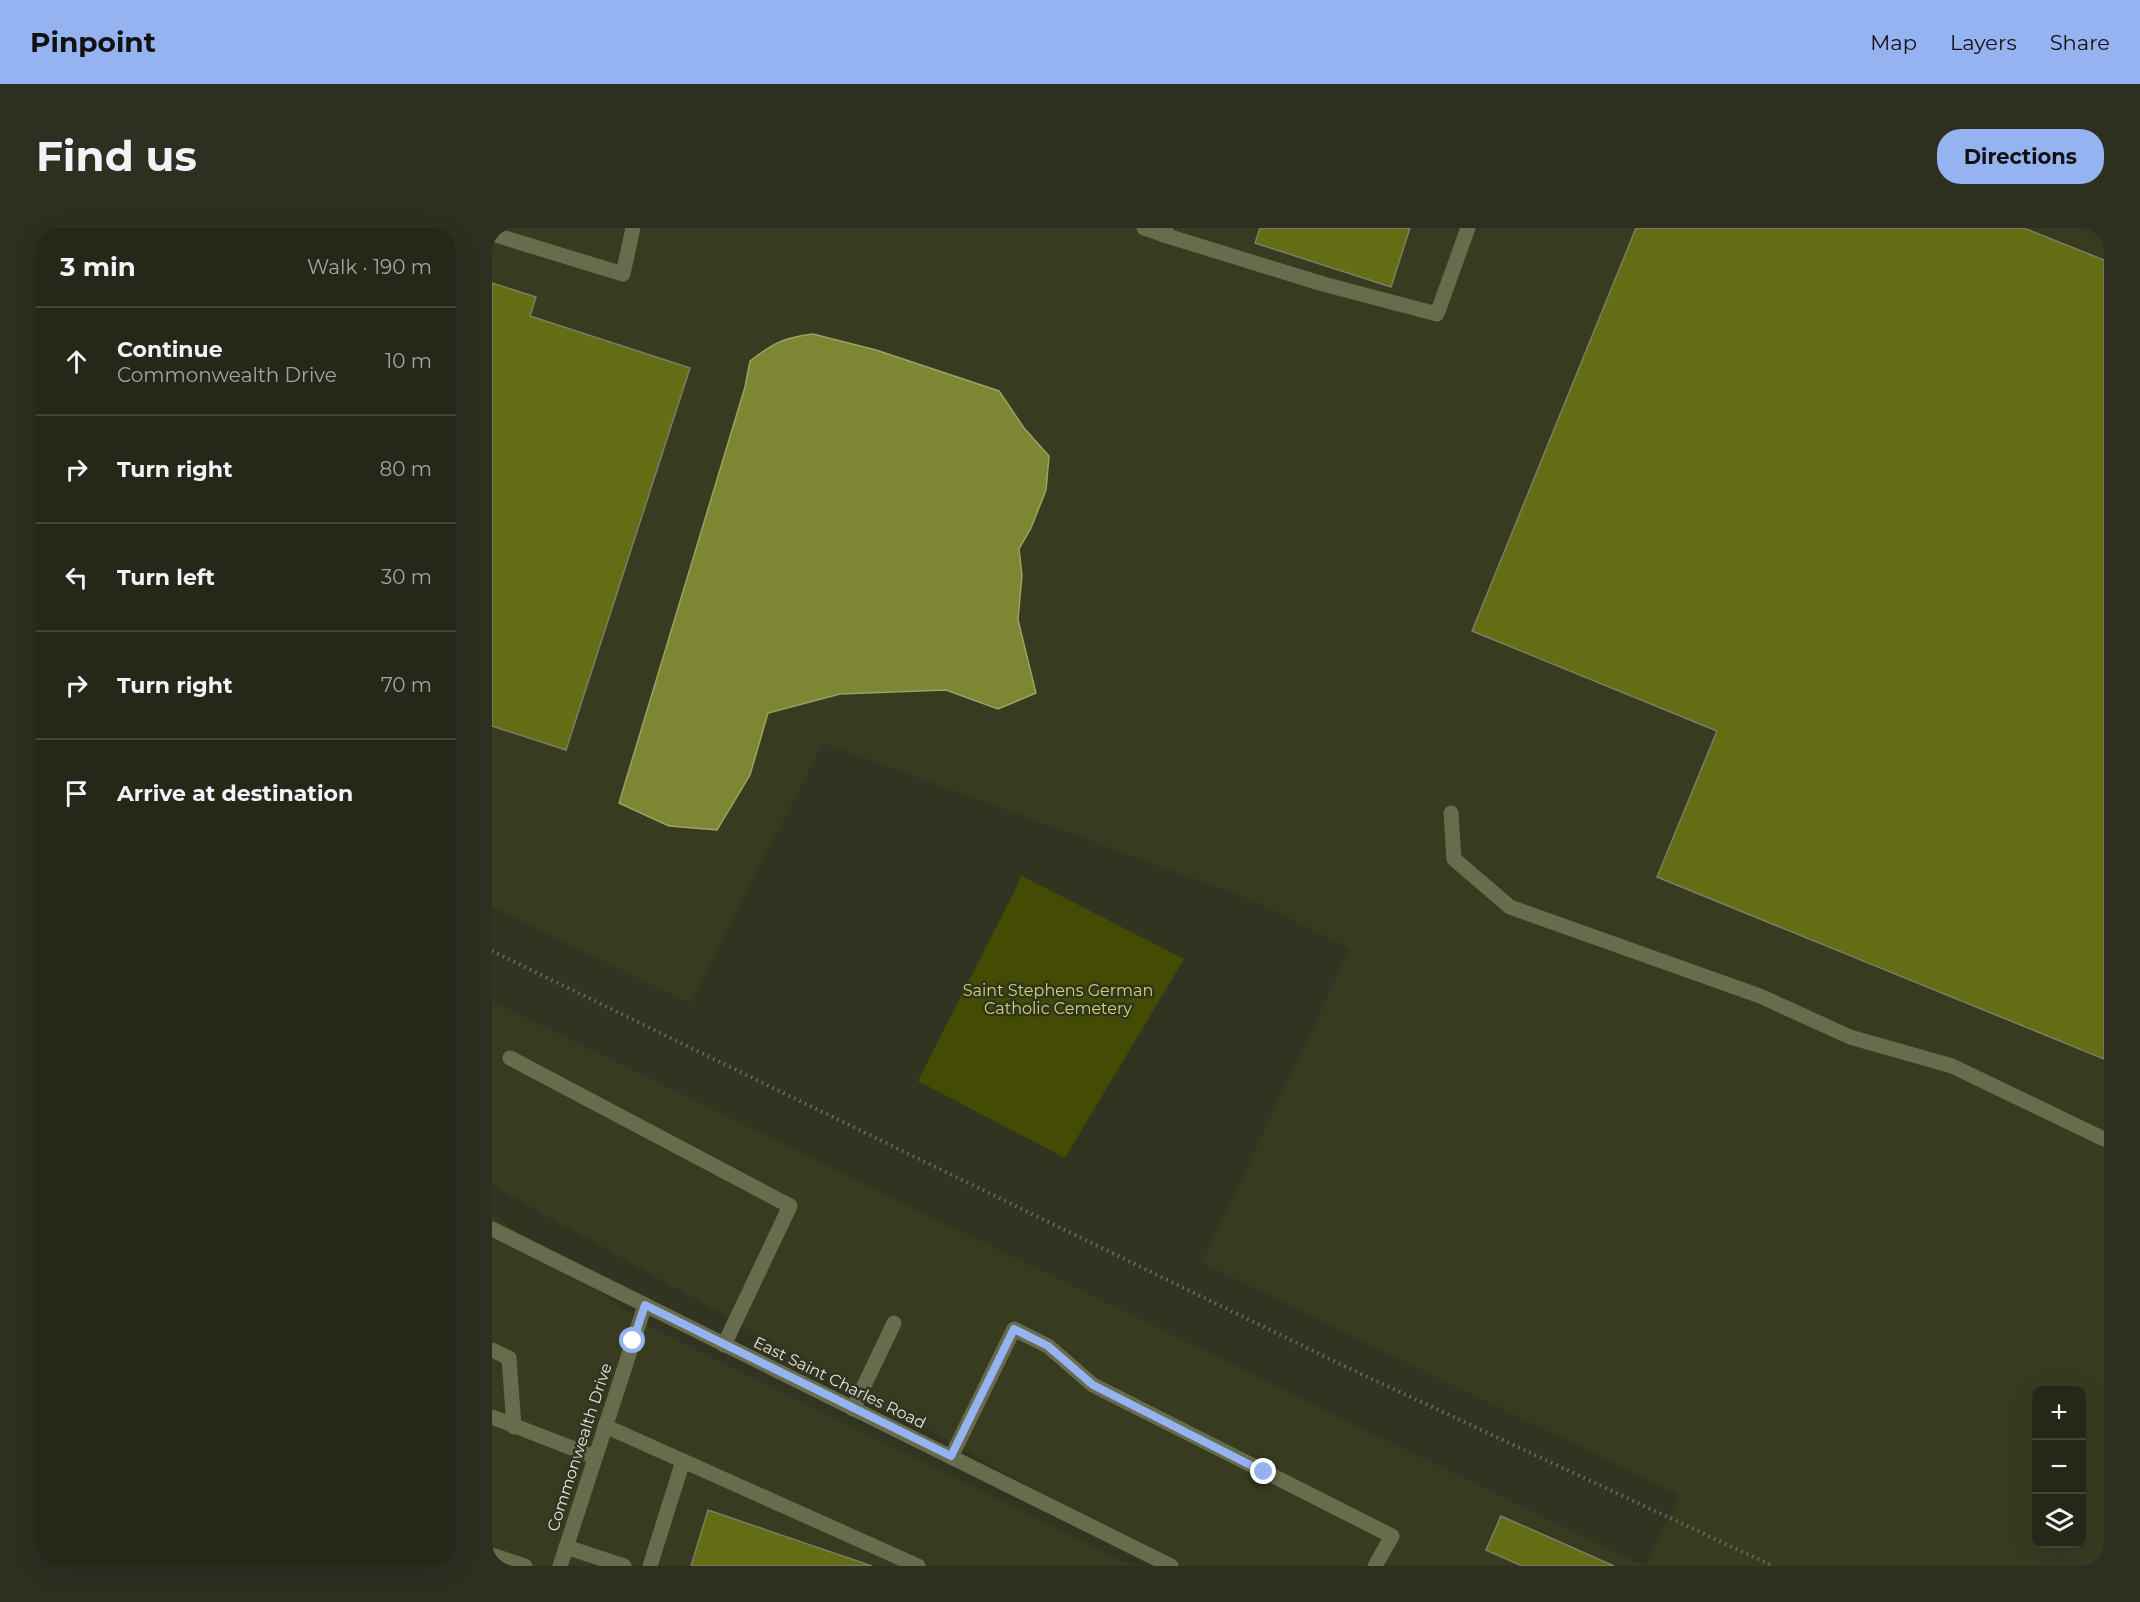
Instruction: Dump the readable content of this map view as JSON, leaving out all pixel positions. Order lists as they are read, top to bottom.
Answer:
{
  "streets": {
    "street": ["East Saint Charles Road", "Commonwealth Drive"]
  },
  "crossings": [
    ["East Saint Charles Road", "Commonwealth Drive"]
  ],
  "parks": ["Saint Stephens German Catholic Cemetery"],
  "page": {
    "header": "Pinpoint",
    "nav": ["Map", "Layers", "Share"],
    "buttons": "Directions",
    "title": "Find us",
    "heading": ["3 min", "Walk · 190 m"],
    "list": [
      ["Continue", "Commonwealth Drive", "10 m"],
      ["Turn right", "80 m"],
      ["Turn left", "30 m"],
      ["Turn right", "70 m"],
      "Arrive at destination"
    ],
    "map_buttons": ["+", "−"]
  }
}
